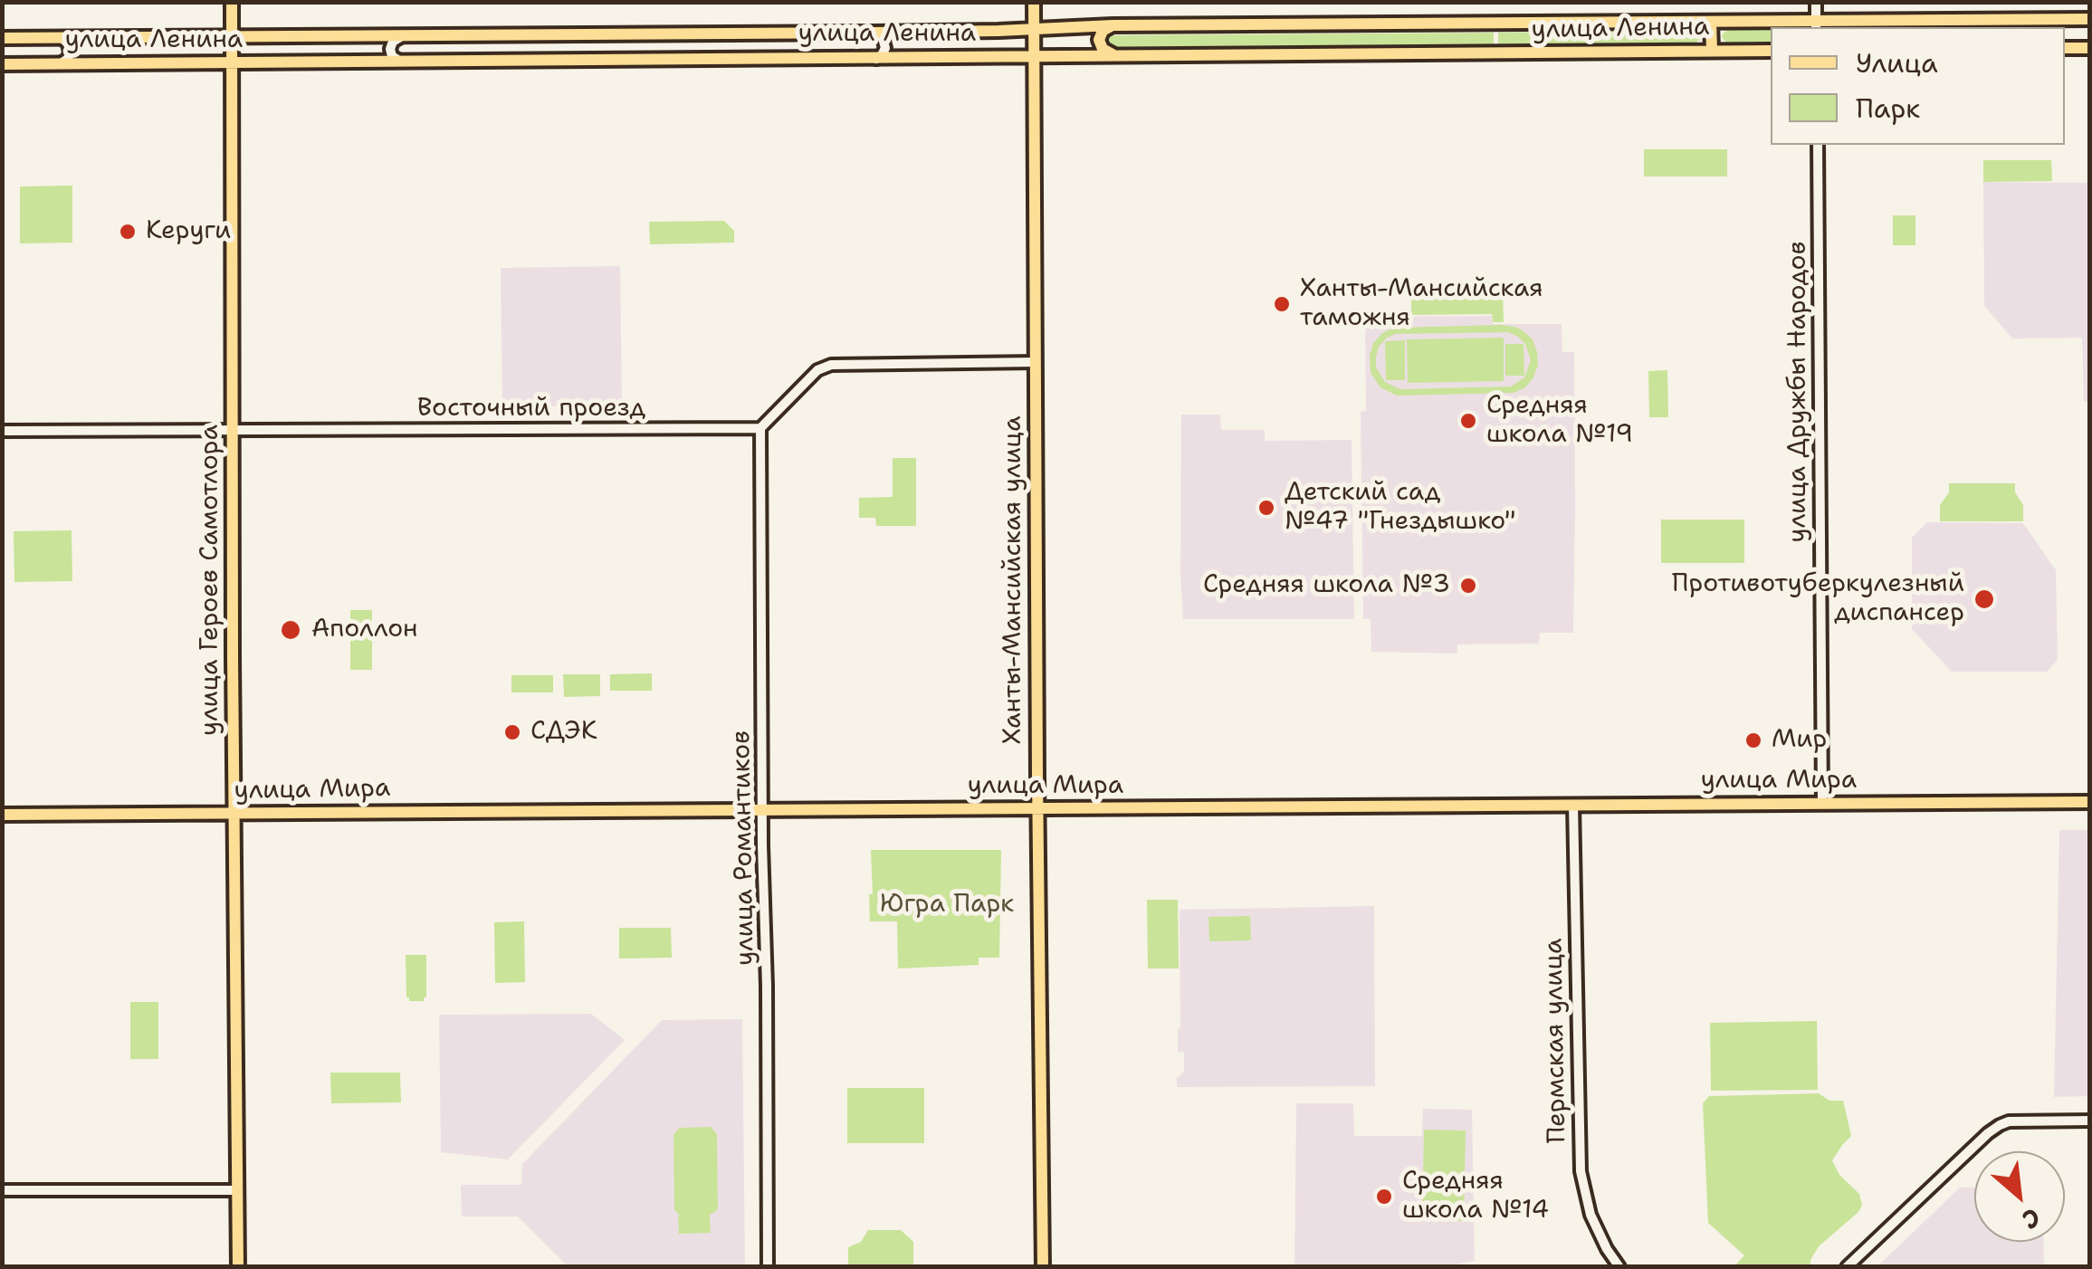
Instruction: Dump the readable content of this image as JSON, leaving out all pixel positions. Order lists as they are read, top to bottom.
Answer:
{
  "streets": {
    "main road": [
      "улица Ленина",
      "улица Героев Самотлора",
      "Ханты-Мансийская улица",
      "улица Мира"
    ],
    "street": [
      "улица Дружбы Народов",
      "Восточный проезд",
      "улица Романтиков",
      "Пермская улица"
    ]
  },
  "crossings": [
    ["улица Ленина", "улица Героев Самотлора"],
    ["улица Ленина", "Ханты-Мансийская улица"],
    ["улица Дружбы Народов", "улица Мира"],
    ["Восточный проезд", "улица Героев Самотлора"],
    ["Восточный проезд", "улица Романтиков"],
    ["улица Героев Самотлора", "улица Мира"],
    ["Ханты-Мансийская улица", "улица Мира"],
    ["улица Мира", "улица Романтиков"],
    ["улица Мира", "Пермская улица"]
  ],
  "parks": ["Югра Парк"],
  "places": [
    "Керуги",
    "Ханты-Мансийская таможня",
    "Средняя школа №19",
    "Детский сад №47 \"Гнездышко\"",
    "Средняя школа №3",
    "Противотуберкулезный диспансер",
    "Аполлон",
    "СДЭК",
    "Мир",
    "Средняя школа №14"
  ],
  "legend": ["Улица", "Парк"],
  "north": "bottom right"
}
